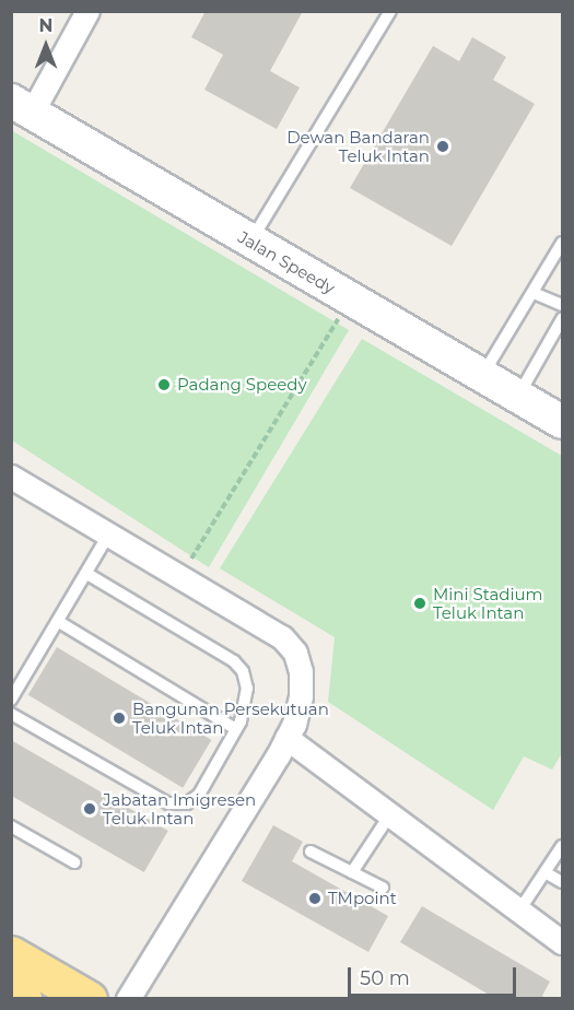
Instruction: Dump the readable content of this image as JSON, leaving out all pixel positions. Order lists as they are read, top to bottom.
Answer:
{
  "streets": {
    "street": ["Jalan Speedy"]
  },
  "places": [
    "Dewan Bandaran Teluk Intan",
    "Padang Speedy",
    "Mini Stadium Teluk Intan",
    "Bangunan Persekutuan Teluk Intan",
    "Jabatan Imigresen Teluk Intan",
    "TMpoint"
  ],
  "scale_bar": "50 m",
  "north": "top"
}
